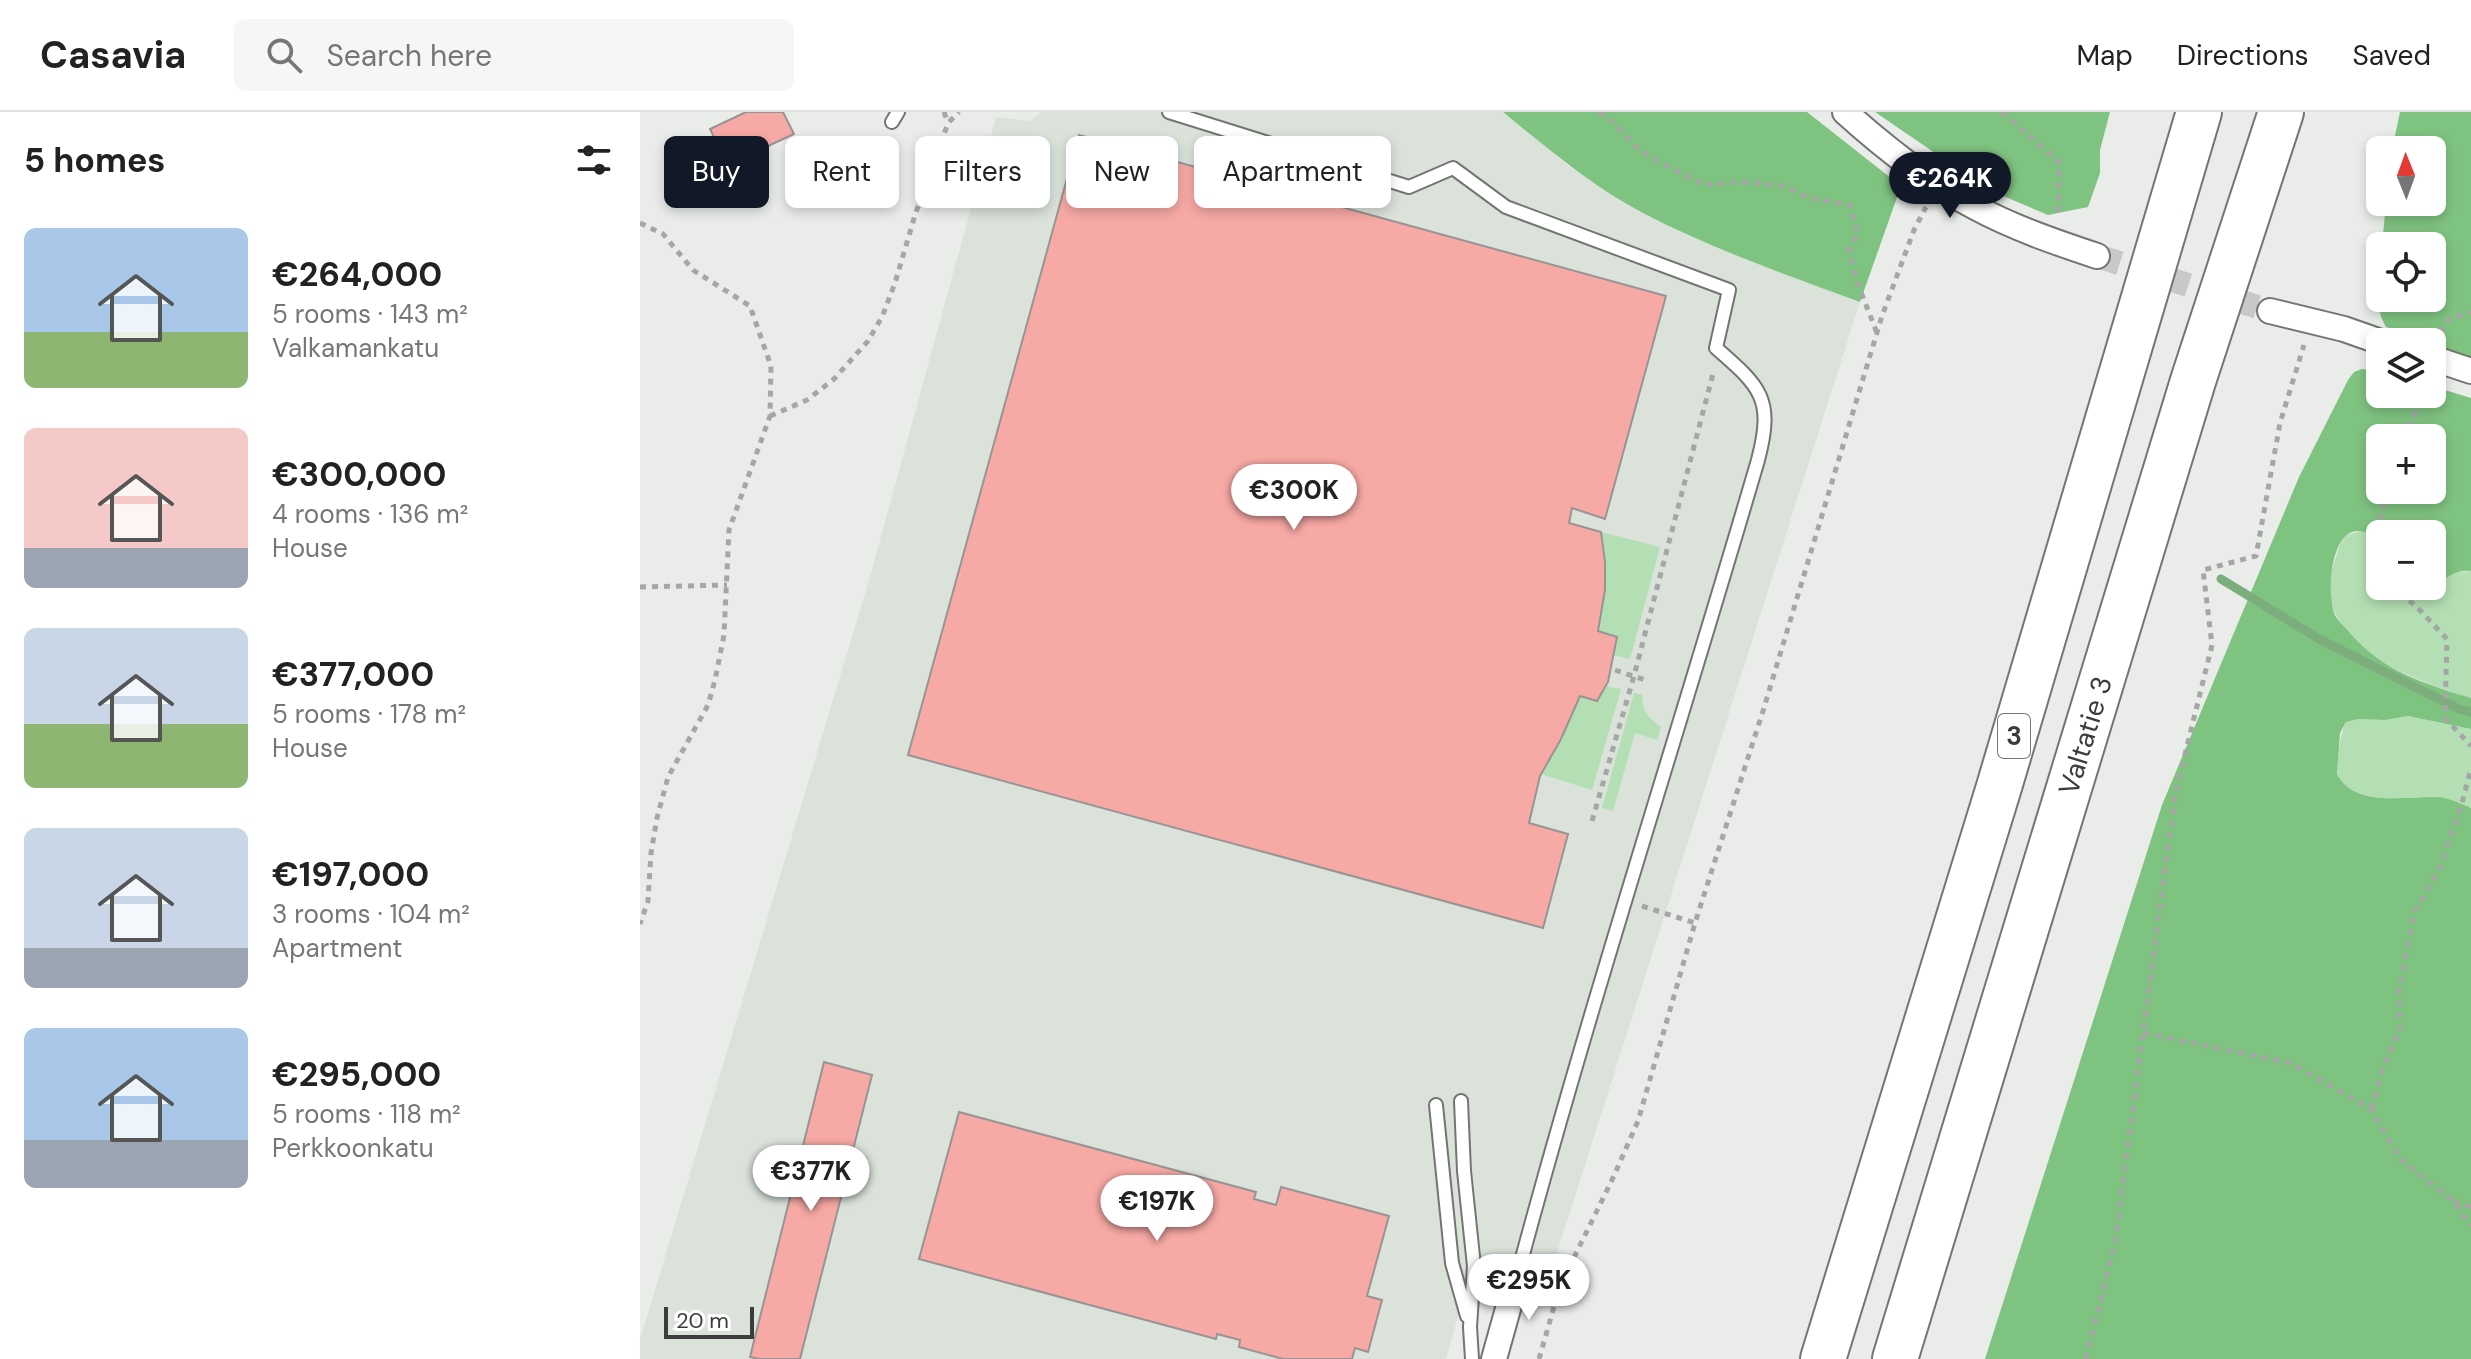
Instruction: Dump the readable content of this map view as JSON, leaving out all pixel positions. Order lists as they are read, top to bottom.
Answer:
{
  "streets": {
    "highway": ["Valtatie 3", "3"]
  },
  "scale_bar": "20 m",
  "north": "top",
  "page": {
    "header": "Casavia",
    "search": "Search here",
    "nav": ["Map", "Directions", "Saved"],
    "heading": "5 homes",
    "map_buttons": ["+", "−"],
    "chip": [
      "Buy",
      "Rent",
      "Filters",
      "New",
      "Apartment"
    ],
    "price": [
      "€264K",
      "€300K",
      "€377K",
      "€197K",
      "€295K"
    ],
    "list": [
      {
        "name": "€264,000",
        "note": "5 rooms · 143 m² · Valkamankatu"
      },
      {
        "name": "€300,000",
        "note": "4 rooms · 136 m² · House"
      },
      {
        "name": "€377,000",
        "note": "5 rooms · 178 m² · House"
      },
      {
        "name": "€197,000",
        "note": "3 rooms · 104 m² · Apartment"
      },
      {
        "name": "€295,000",
        "note": "5 rooms · 118 m² · Perkkoonkatu"
      }
    ],
    "scale": "20 m"
  }
}
